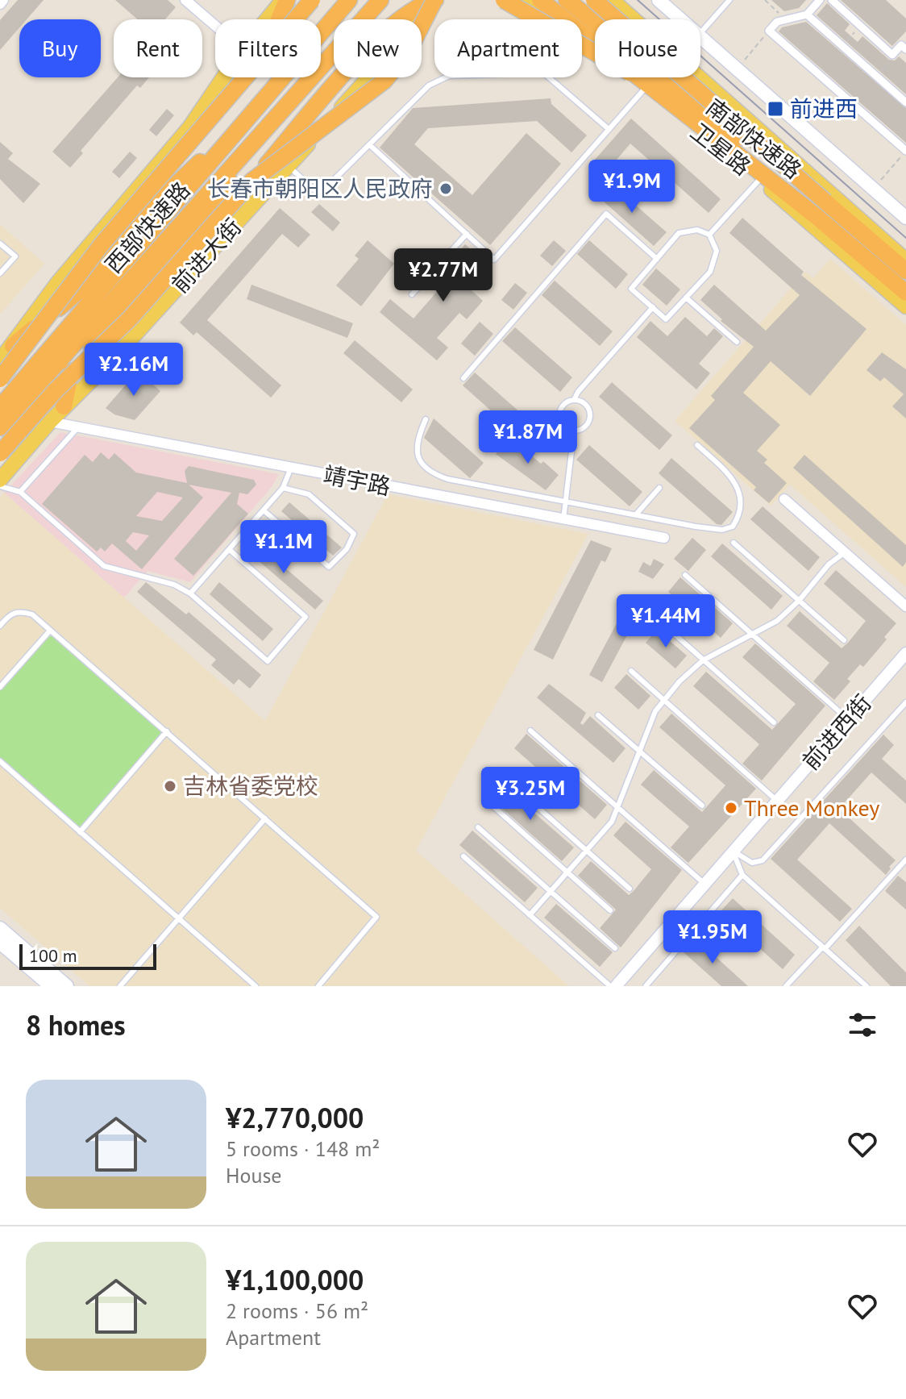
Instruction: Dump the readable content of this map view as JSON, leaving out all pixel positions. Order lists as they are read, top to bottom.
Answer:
{
  "streets": {
    "highway": ["南部快速路", "西部快速路"],
    "main road": ["卫星路", "前进大街"],
    "street": ["靖宇路", "前进西街"]
  },
  "crossings": [
    ["前进大街", "靖宇路"]
  ],
  "places": {
    "transit": ["前进西"],
    "other": ["长春市朝阳区人民政府", "吉林省委党校", "Three Monkey"]
  },
  "scale_bar": "100 m",
  "page": {
    "chip": [
      "Buy",
      "Rent",
      "Filters",
      "New",
      "Apartment",
      "House"
    ],
    "price": [
      "¥1.9M",
      "¥2.77M",
      "¥2.16M",
      "¥1.87M",
      "¥1.1M",
      "¥1.44M",
      "¥3.25M",
      "¥1.95M"
    ],
    "scale": "100 m",
    "heading": "8 homes",
    "list": [
      {
        "name": "¥2,770,000",
        "note": "5 rooms · 148 m² · House"
      },
      {
        "name": "¥1,100,000",
        "note": "2 rooms · 56 m² · Apartment"
      }
    ]
  }
}
